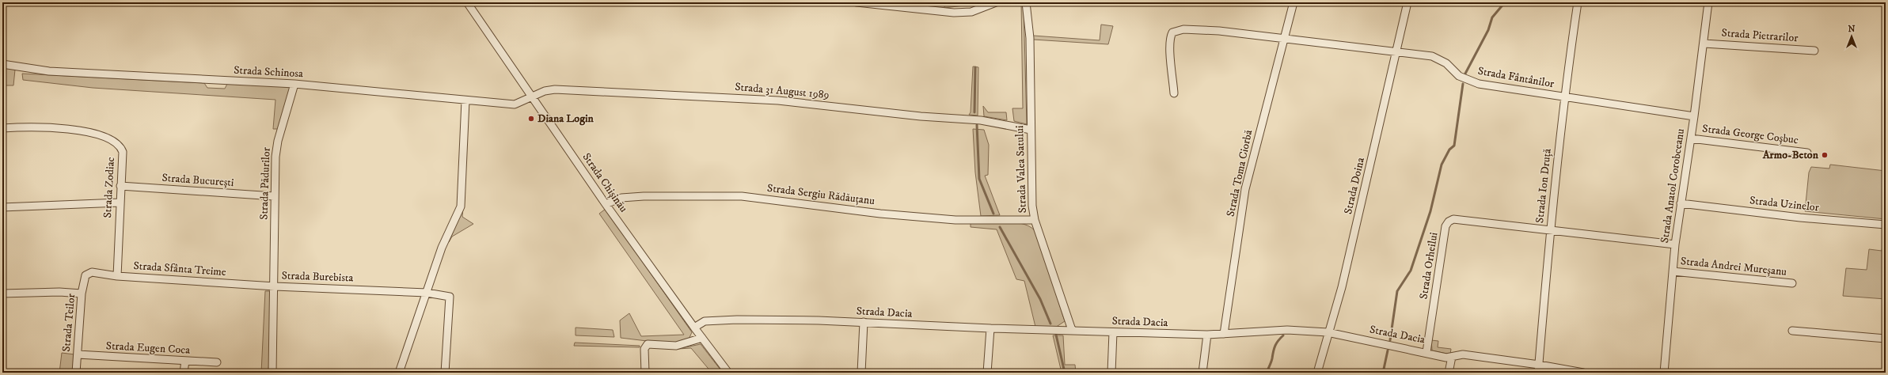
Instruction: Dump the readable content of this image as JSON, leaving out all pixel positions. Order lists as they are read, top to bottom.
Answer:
{
  "streets": {
    "street": [
      "Strada Pietrarilor",
      "Strada Schinosa",
      "Strada Fântânilor",
      "Strada 31 August 1989",
      "Strada George Coșbuc",
      "Strada Valea Satului",
      "Strada Toma Ciorbă",
      "Strada București",
      "Strada Chișinău",
      "Strada Pădurilor",
      "Strada Doina",
      "Strada Ion Druță",
      "Strada Anatol Corobceanu",
      "Strada Zodiac",
      "Strada Sergiu Rădăuțanu",
      "Strada Uzinelor",
      "Strada Orheilui",
      "Strada Andrei Mureșanu",
      "Strada Sfânta Treime",
      "Strada Burebista",
      "Strada Dacia",
      "Strada Teilor",
      "Strada Eugen Coca"
    ]
  },
  "crossings": [
    ["Strada Pietrarilor", "Strada Anatol Corobceanu"],
    ["Strada Schinosa", "Strada 31 August 1989"],
    ["Strada Schinosa", "Strada Chișinău"],
    ["Strada Schinosa", "Strada Pădurilor"],
    ["Strada Fântânilor", "Strada Toma Ciorbă"],
    ["Strada Fântânilor", "Strada Doina"],
    ["Strada Fântânilor", "Strada Ion Druță"],
    ["Strada Fântânilor", "Strada Anatol Corobceanu"],
    ["Strada 31 August 1989", "Strada Valea Satului"],
    ["Strada 31 August 1989", "Strada Chișinău"],
    ["Strada George Coșbuc", "Strada Anatol Corobceanu"],
    ["Strada Valea Satului", "Strada Sergiu Rădăuțanu"],
    ["Strada Valea Satului", "Strada Dacia"],
    ["Strada Toma Ciorbă", "Strada Dacia"],
    ["Strada București", "Strada Pădurilor"],
    ["Strada București", "Strada Zodiac"],
    ["Strada Chișinău", "Strada Sergiu Rădăuțanu"],
    ["Strada Chișinău", "Strada Dacia"],
    ["Strada Pădurilor", "Strada Sfânta Treime"],
    ["Strada Pădurilor", "Strada Burebista"],
    ["Strada Doina", "Strada Dacia"],
    ["Strada Ion Druță", "Strada Orheilui"],
    ["Strada Ion Druță", "Strada Dacia"],
    ["Strada Anatol Corobceanu", "Strada Uzinelor"],
    ["Strada Anatol Corobceanu", "Strada Orheilui"],
    ["Strada Anatol Corobceanu", "Strada Andrei Mureșanu"],
    ["Strada Zodiac", "Strada Sfânta Treime"],
    ["Strada Orheilui", "Strada Dacia"],
    ["Strada Sfânta Treime", "Strada Burebista"],
    ["Strada Sfânta Treime", "Strada Teilor"],
    ["Strada Teilor", "Strada Eugen Coca"]
  ],
  "places": ["Diana Login", "Armo-Beton"],
  "north": "top"
}
